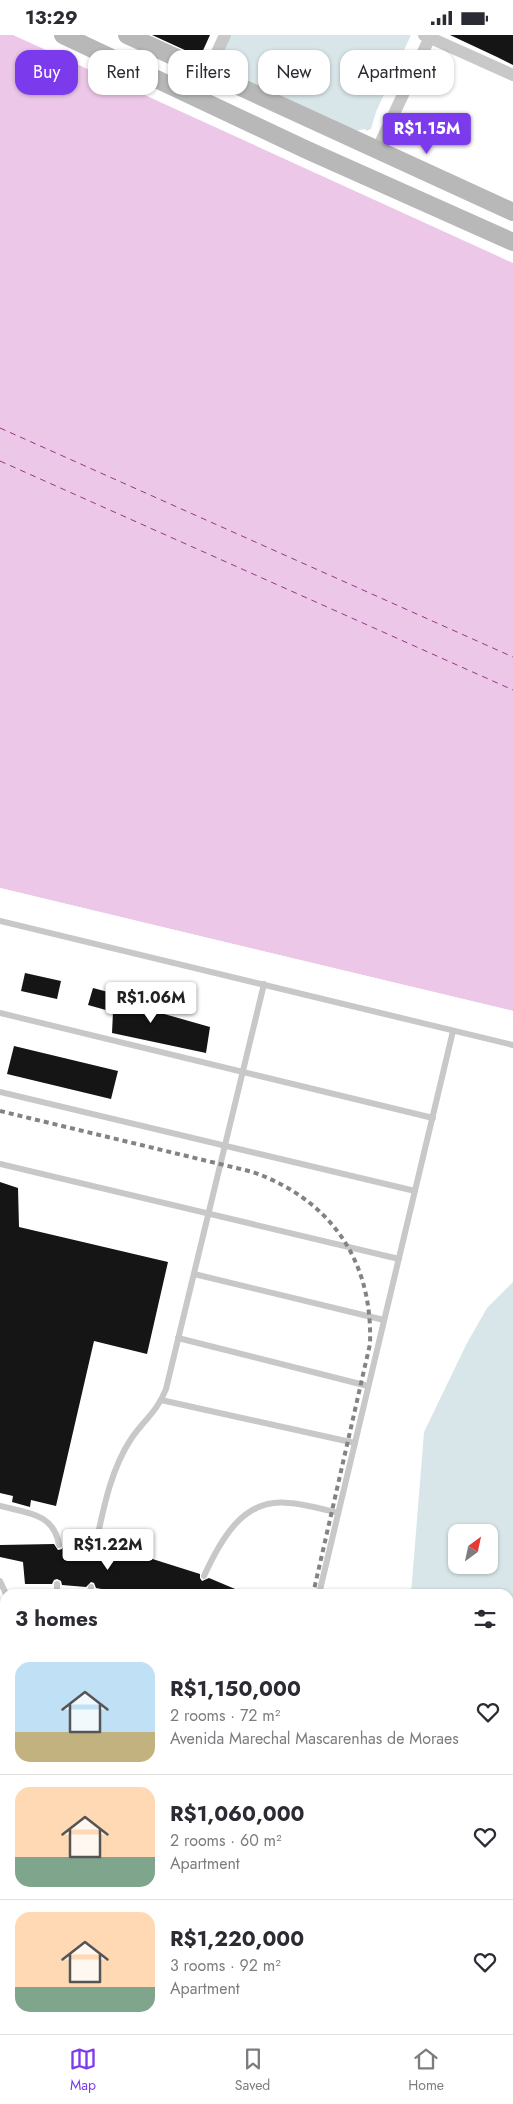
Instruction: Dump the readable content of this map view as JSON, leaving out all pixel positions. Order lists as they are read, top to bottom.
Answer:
{
  "north": "top right",
  "page": {
    "status": "13:29",
    "chip": [
      "Buy",
      "Rent",
      "Filters",
      "New",
      "Apartment"
    ],
    "price": ["R$1.15M", "R$1.06M", "R$1.22M"],
    "heading": "3 homes",
    "list": [
      {
        "name": "R$1,150,000",
        "note": "2 rooms · 72 m² · Avenida Marechal Mascarenhas de Moraes"
      },
      {
        "name": "R$1,060,000",
        "note": "2 rooms · 60 m² · Apartment"
      },
      {
        "name": "R$1,220,000",
        "note": "3 rooms · 92 m² · Apartment"
      }
    ],
    "tabs": ["Map", "Saved", "Home"]
  }
}
